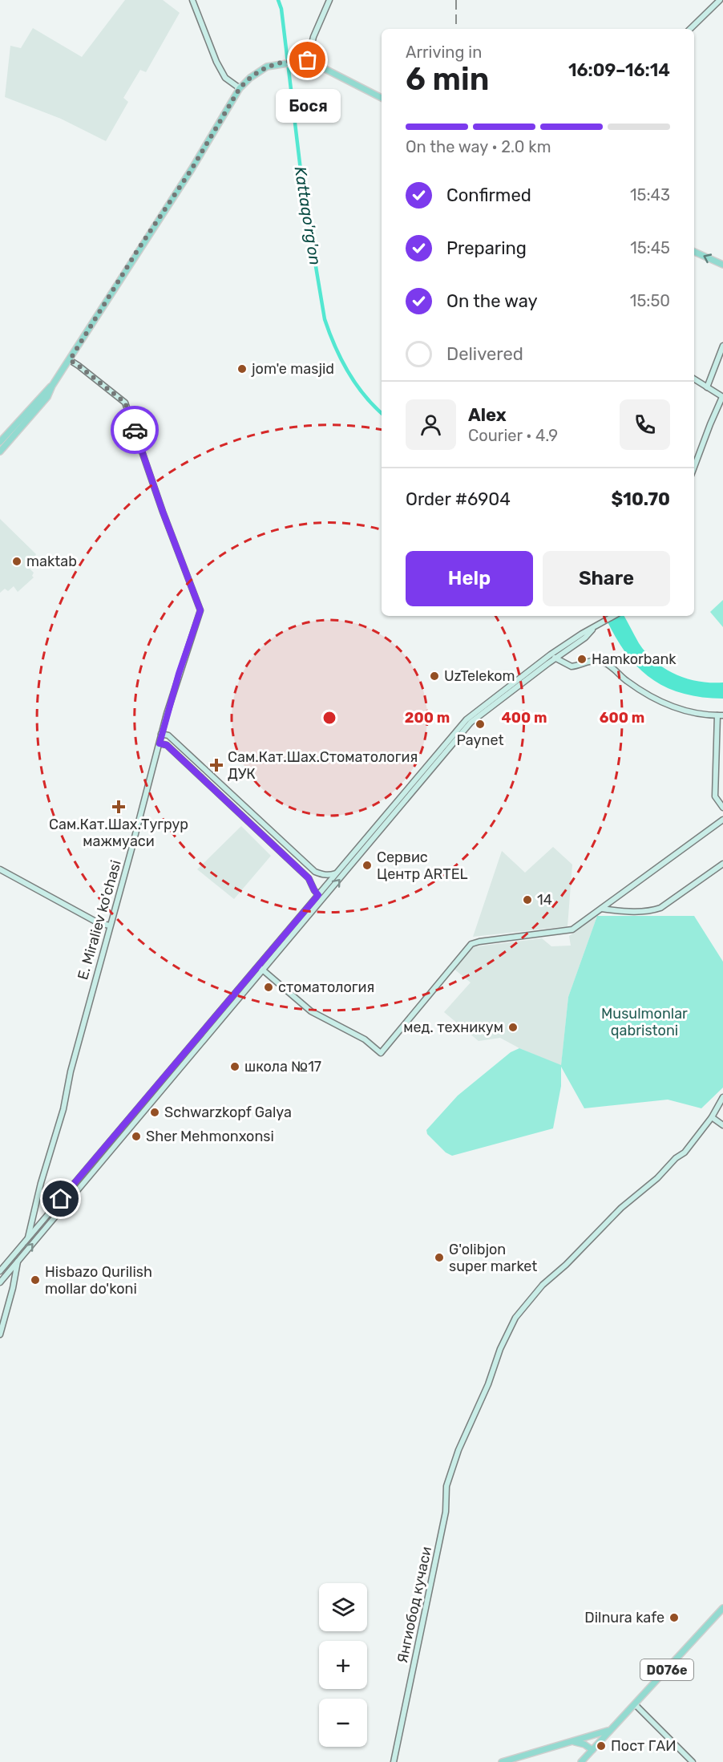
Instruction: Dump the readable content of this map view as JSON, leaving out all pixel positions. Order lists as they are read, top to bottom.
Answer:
{
  "streets": {
    "main road": ["D076e"],
    "street": ["E. Miraliev ko'chasi", "Янгиобод кучаси"]
  },
  "water": ["Kattaqo'rg'on"],
  "parks": ["Musulmonlar qabristoni"],
  "places": {
    "other": [
      "Бося",
      "jom'e masjid",
      "maktab",
      "Hamkorbank",
      "UzTelekom",
      "Paynet",
      "Сервис Центр ARTEL",
      "14",
      "стоматология",
      "мед. техникум",
      "школа №17",
      "Schwarzkopf Galya",
      "Sher Mehmonxonsi",
      "G'olibjon super market",
      "Hisbazo Qurilish mollar do'koni",
      "Dilnura kafe",
      "Пост ГАИ"
    ],
    "health": ["Сам.Кат.Шах.Стоматология ДУК", "Сам.Кат.Шах.Тугрур мажмуаси"]
  },
  "page": {
    "heading": ["6 min", "Arriving in", "16:09–16:14"],
    "panel": [
      "Alex",
      "Courier · 4.9",
      "Order #6904",
      "$10.70"
    ],
    "bubble": "Бося",
    "bar": "On the way · 2.0 km",
    "list": [
      ["Confirmed", "15:43"],
      ["Preparing", "15:45"],
      ["On the way", "15:50"],
      "Delivered"
    ],
    "buttons": ["Help", "Share"],
    "map_buttons": ["+", "−"]
  },
  "rings": ["200 m", "400 m", "600 m"]
}
